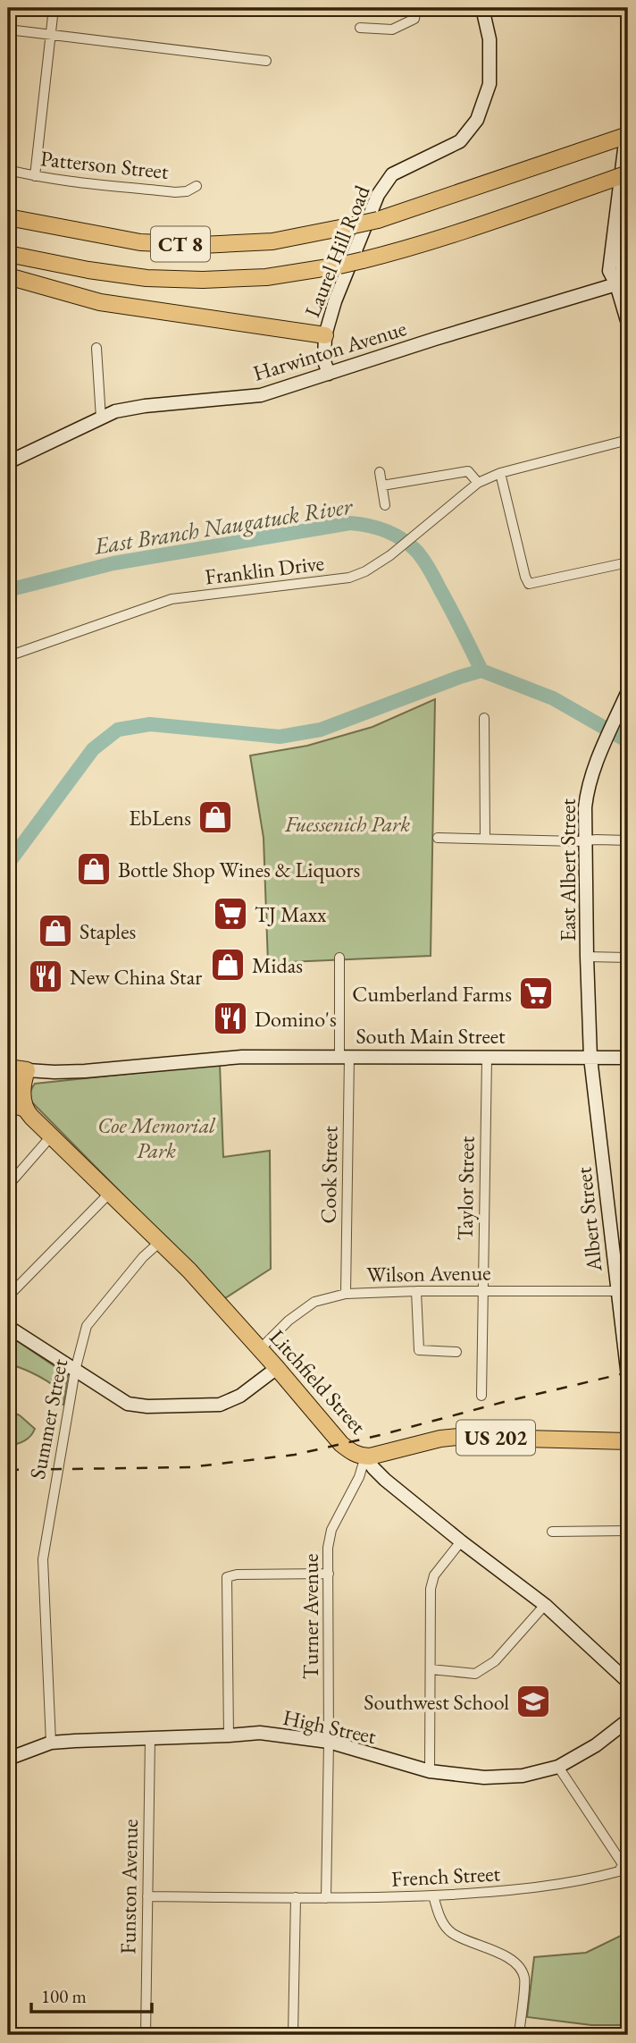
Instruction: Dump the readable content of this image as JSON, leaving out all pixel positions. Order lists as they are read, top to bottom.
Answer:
{
  "streets": {
    "highway": [
      "CT 8",
      "South Main Street",
      "Litchfield Street",
      "US 202"
    ],
    "main road": [
      "Laurel Hill Road",
      "Harwinton Avenue",
      "East Albert Street",
      "Albert Street",
      "High Street"
    ],
    "street": [
      "Patterson Street",
      "Franklin Drive",
      "Cook Street",
      "Taylor Street",
      "Wilson Avenue",
      "Summer Street",
      "Turner Avenue",
      "French Street",
      "Funston Avenue"
    ]
  },
  "crossings": [
    ["Laurel Hill Road", "Harwinton Avenue"],
    ["East Albert Street", "South Main Street"],
    ["East Albert Street", "Albert Street"],
    ["South Main Street", "Cook Street"],
    ["South Main Street", "Taylor Street"],
    ["South Main Street", "Albert Street"],
    ["Cook Street", "Wilson Avenue"],
    ["Taylor Street", "Wilson Avenue"],
    ["Albert Street", "Wilson Avenue"],
    ["Wilson Avenue", "Litchfield Street"],
    ["Litchfield Street", "Summer Street"],
    ["Litchfield Street", "US 202"],
    ["Litchfield Street", "Turner Avenue"],
    ["Summer Street", "High Street"],
    ["US 202", "Turner Avenue"],
    ["Turner Avenue", "High Street"],
    ["Turner Avenue", "French Street"],
    ["High Street", "French Street"],
    ["High Street", "Funston Avenue"],
    ["French Street", "Funston Avenue"]
  ],
  "water": ["East Branch Naugatuck River"],
  "parks": ["Fuessenich Park", "Coe Memorial Park"],
  "places": {
    "shop": [
      "EbLens",
      "Bottle Shop Wines & Liquors",
      "Staples",
      "Midas"
    ],
    "supermarket": ["TJ Maxx", "Cumberland Farms"],
    "restaurant": ["New China Star", "Domino's"],
    "school or university": ["Southwest School"]
  },
  "scale_bar": "100 m"
}
